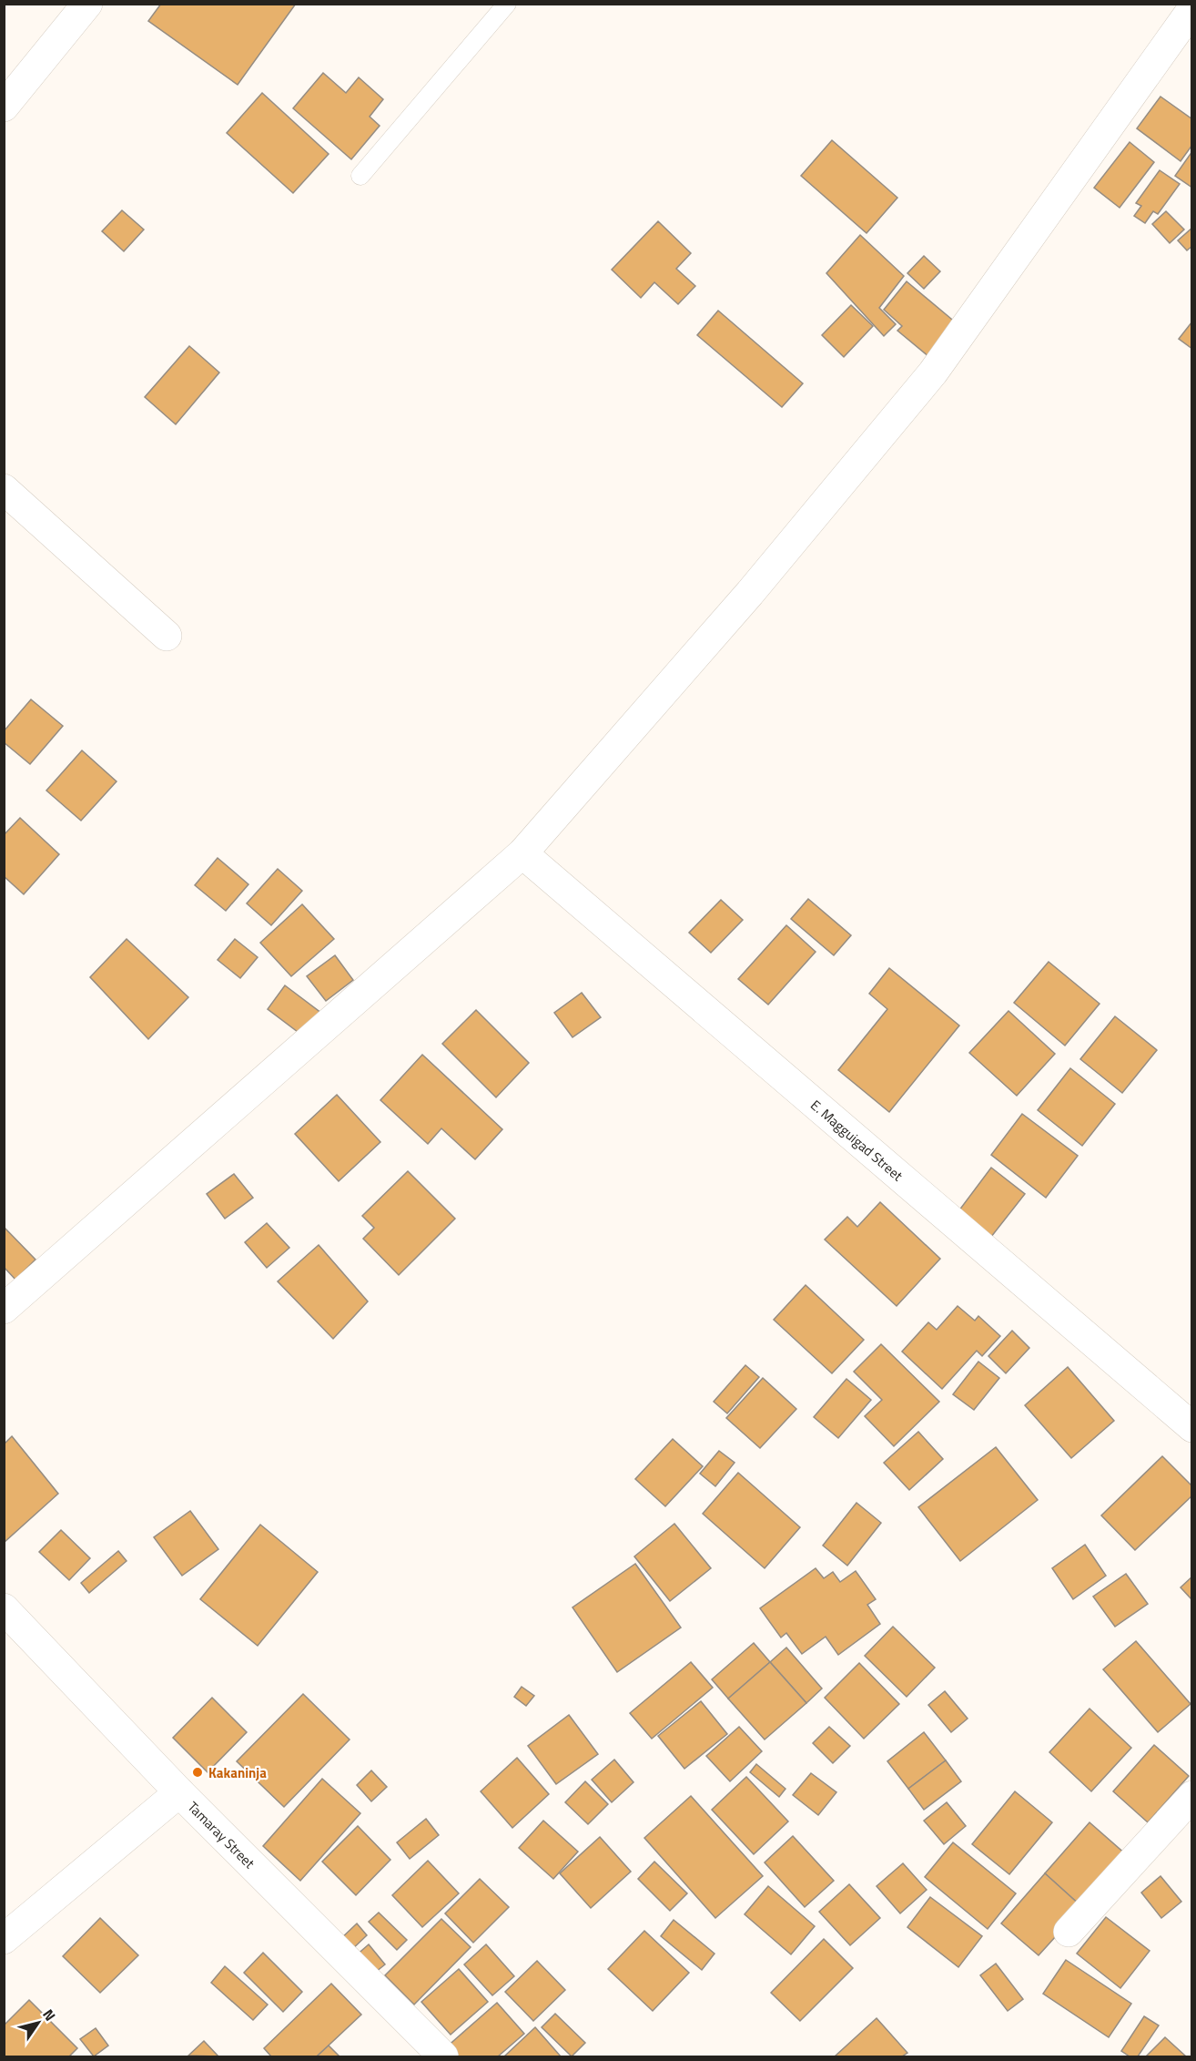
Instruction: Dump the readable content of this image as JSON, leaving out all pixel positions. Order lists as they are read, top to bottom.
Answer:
{
  "streets": {
    "street": ["E. Magguigad Street", "Tamaray Street"]
  },
  "places": ["Kakaninja"],
  "north": "top right"
}
